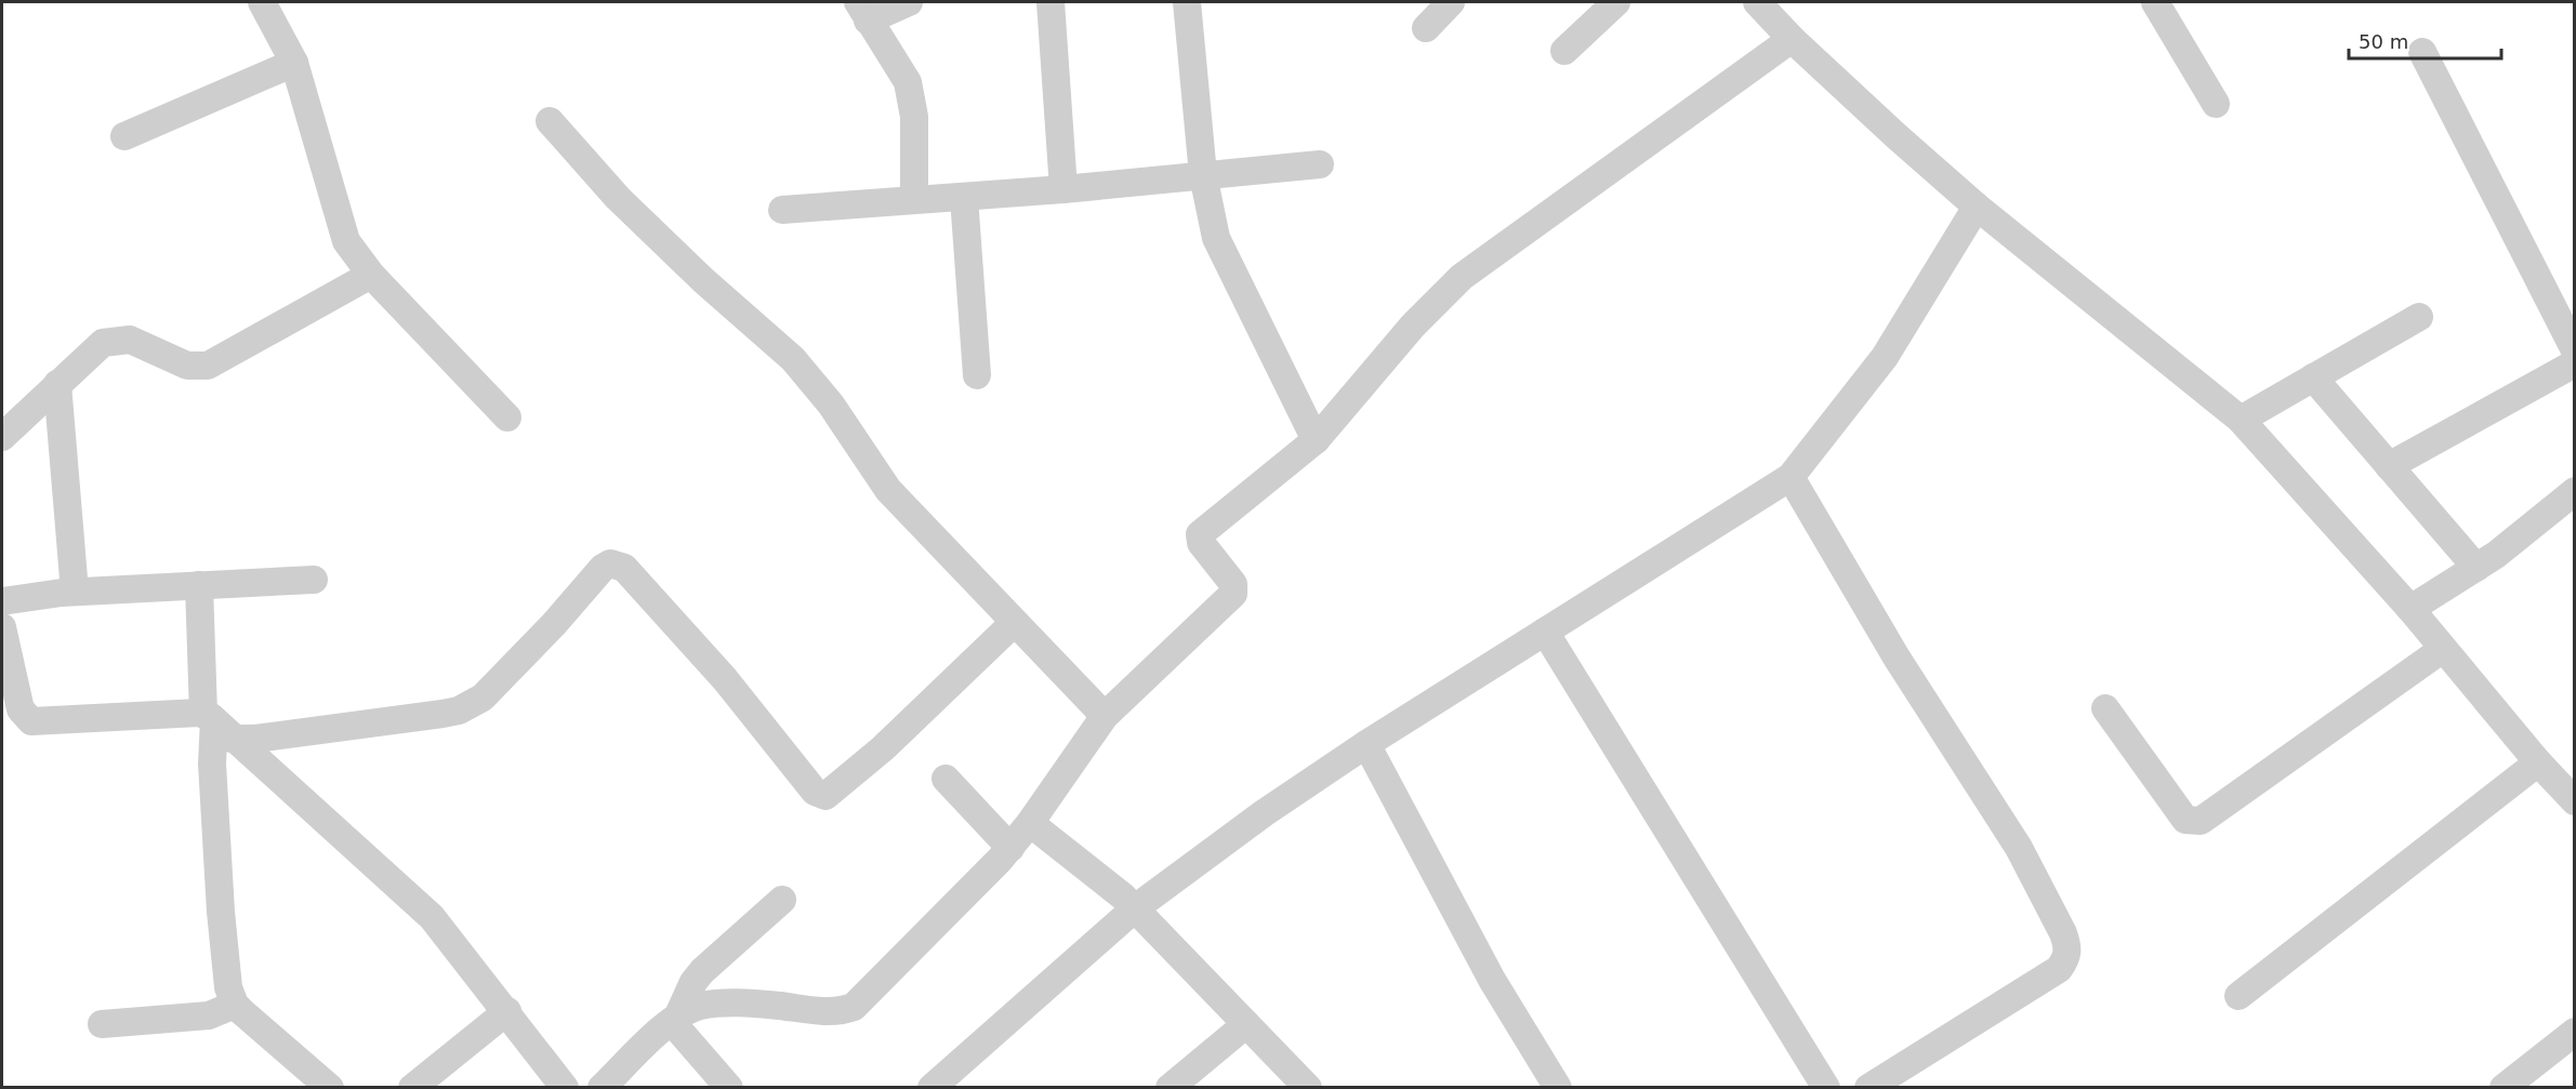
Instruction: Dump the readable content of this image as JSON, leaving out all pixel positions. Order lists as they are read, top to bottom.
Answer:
{
  "scale_bar": "50 m"
}
